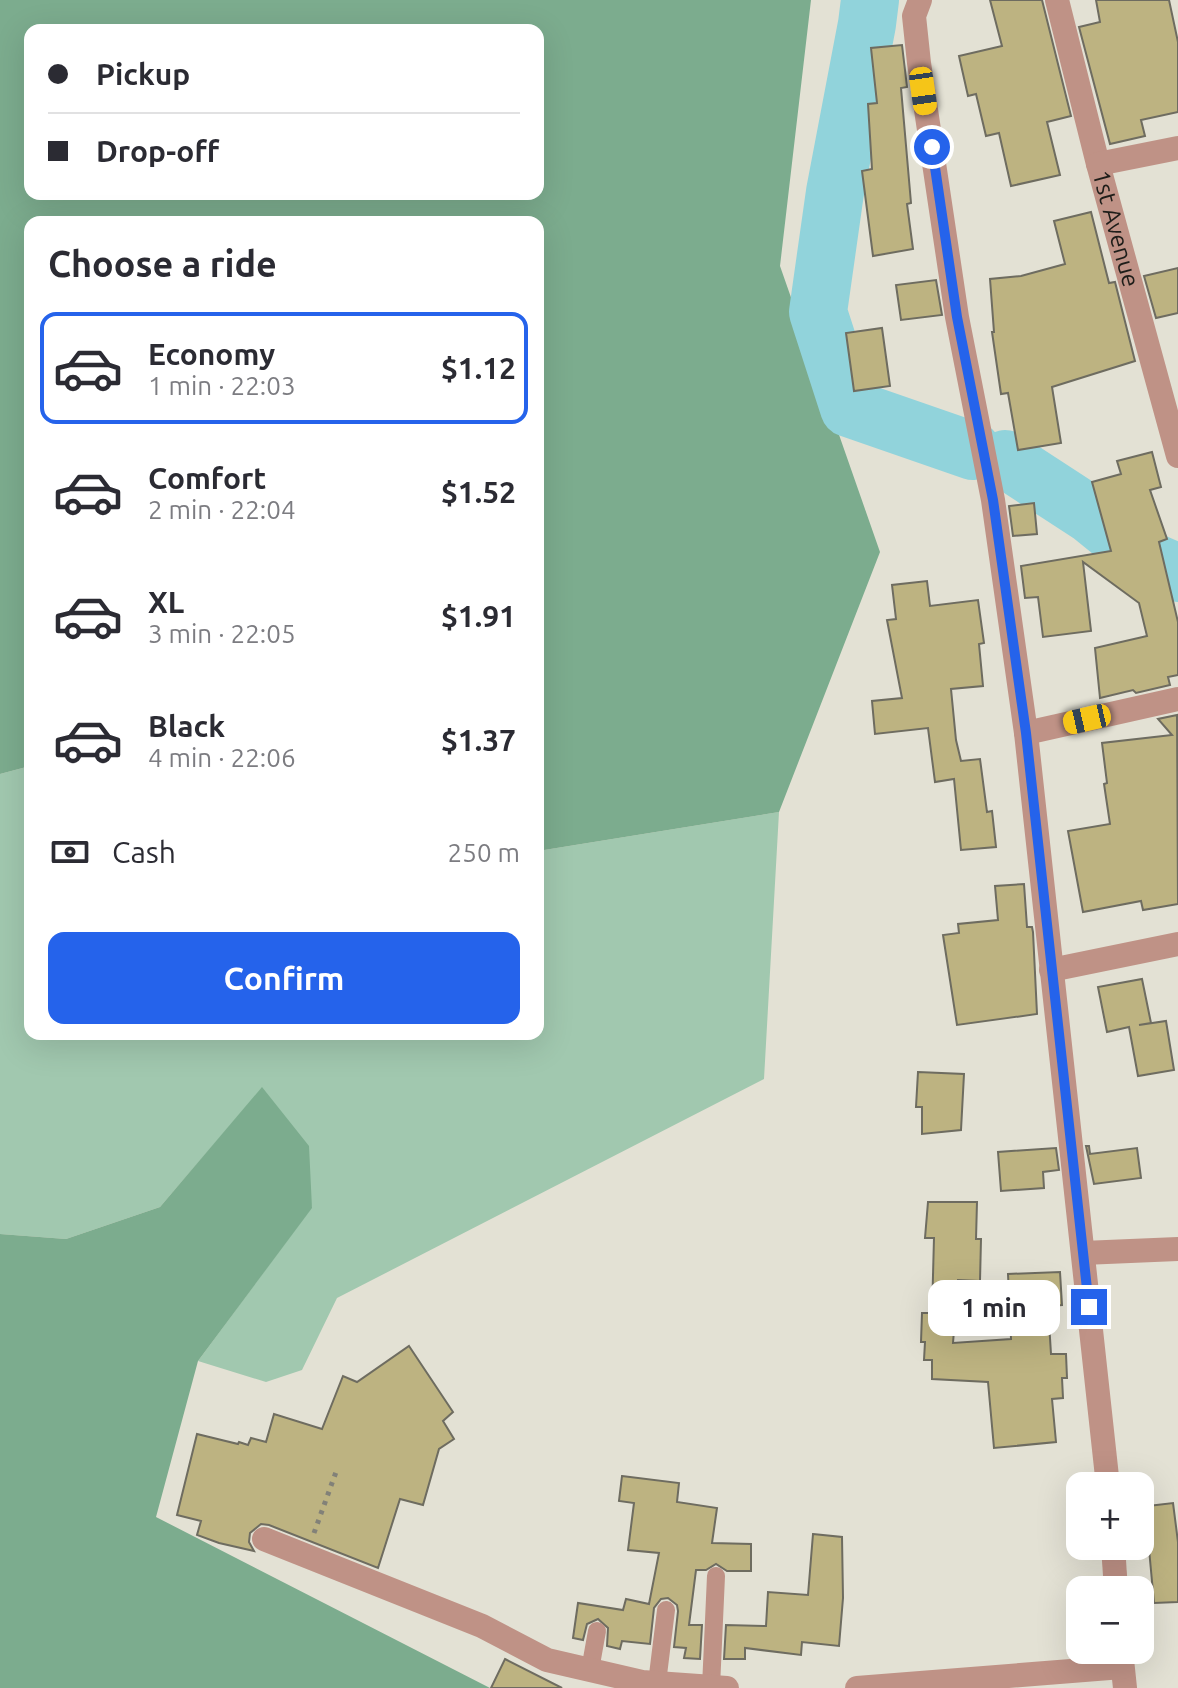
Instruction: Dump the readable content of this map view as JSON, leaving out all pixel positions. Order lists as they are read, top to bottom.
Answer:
{
  "streets": {
    "street": ["1st Avenue"]
  },
  "page": {
    "banner": ["Pickup", "Drop-off"],
    "heading": "Choose a ride",
    "list": [
      {
        "name": "Economy",
        "note": "1 min · 22:03",
        "value": "$1.12"
      },
      {
        "name": "Comfort",
        "note": "2 min · 22:04",
        "value": "$1.52"
      },
      {
        "name": "XL",
        "note": "3 min · 22:05",
        "value": "$1.91"
      },
      {
        "name": "Black",
        "note": "4 min · 22:06",
        "value": "$1.37"
      }
    ],
    "pay": ["Cash", "250 m"],
    "buttons": "Confirm",
    "bubble": "1 min",
    "map_buttons": ["+", "−"]
  }
}
